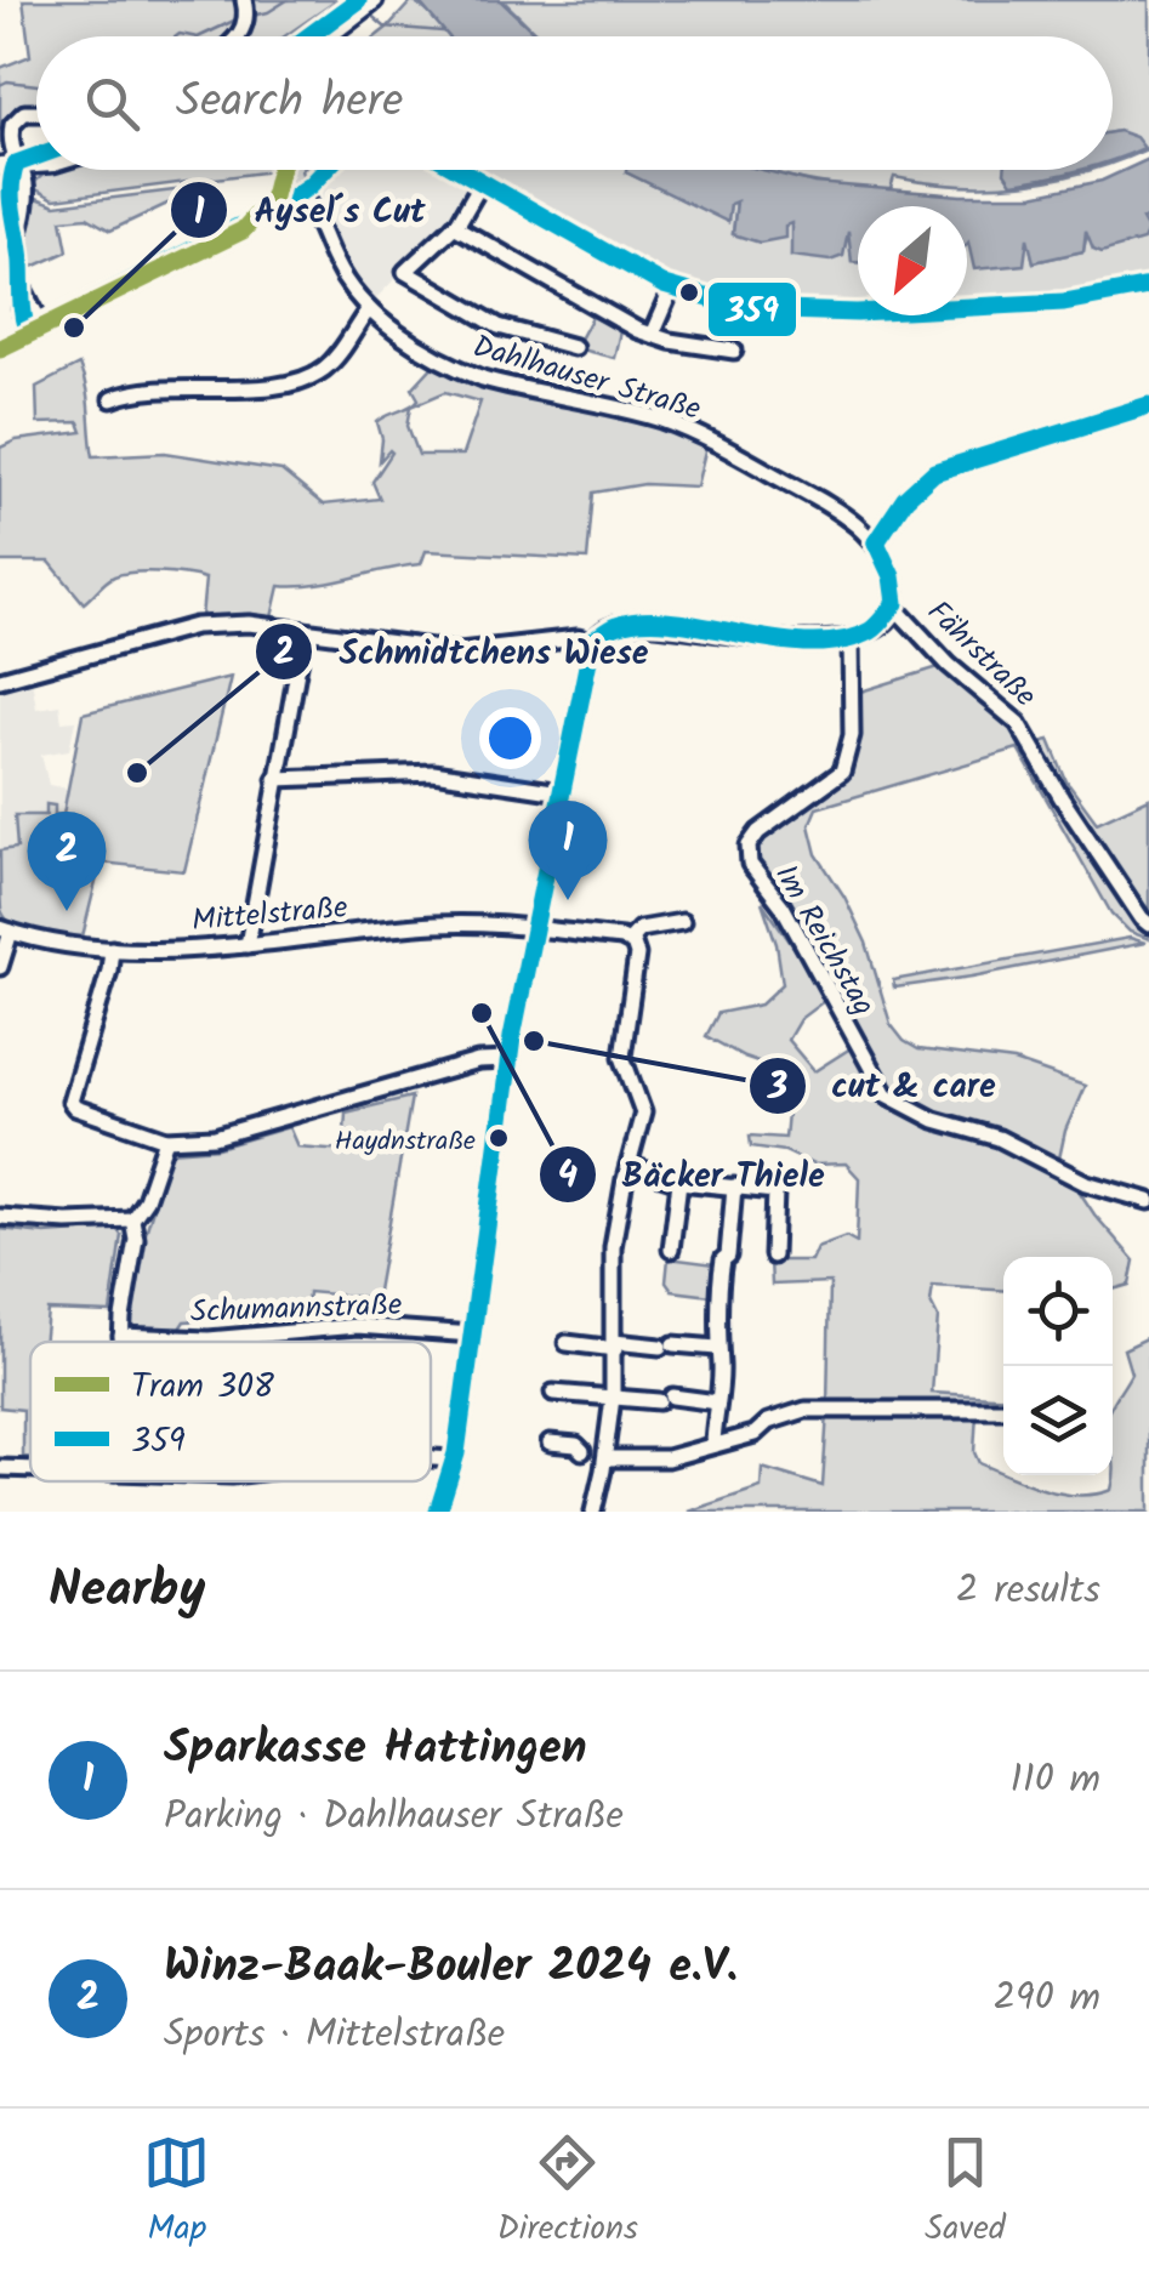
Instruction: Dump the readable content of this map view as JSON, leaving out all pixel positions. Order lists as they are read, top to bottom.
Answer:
{
  "streets": {
    "street": [
      "Dahlhauser Straße",
      "Fährstraße",
      "Mittelstraße",
      "Im Reichstag",
      "Schumannstraße"
    ]
  },
  "places": [
    "Aysel´s Cut",
    "Schmidtchens Wiese",
    "Bäcker Thiele",
    "cut & care",
    "Haydnstraße"
  ],
  "lines": ["transit line 359", "tram line 308"],
  "legend": ["Tram 308", "359"],
  "north": "bottom left",
  "page": {
    "search": "Search here",
    "pins": ["1", "2"],
    "heading": ["Nearby", "2 results"],
    "list": [
      {
        "mark": "1",
        "name": "Sparkasse Hattingen",
        "note": "Parking · Dahlhauser Straße",
        "value": "110 m"
      },
      {
        "mark": "2",
        "name": "Winz-Baak-Bouler 2024 e.V.",
        "note": "Sports · Mittelstraße",
        "value": "290 m"
      }
    ],
    "nav": ["Map", "Directions", "Saved"]
  }
}
